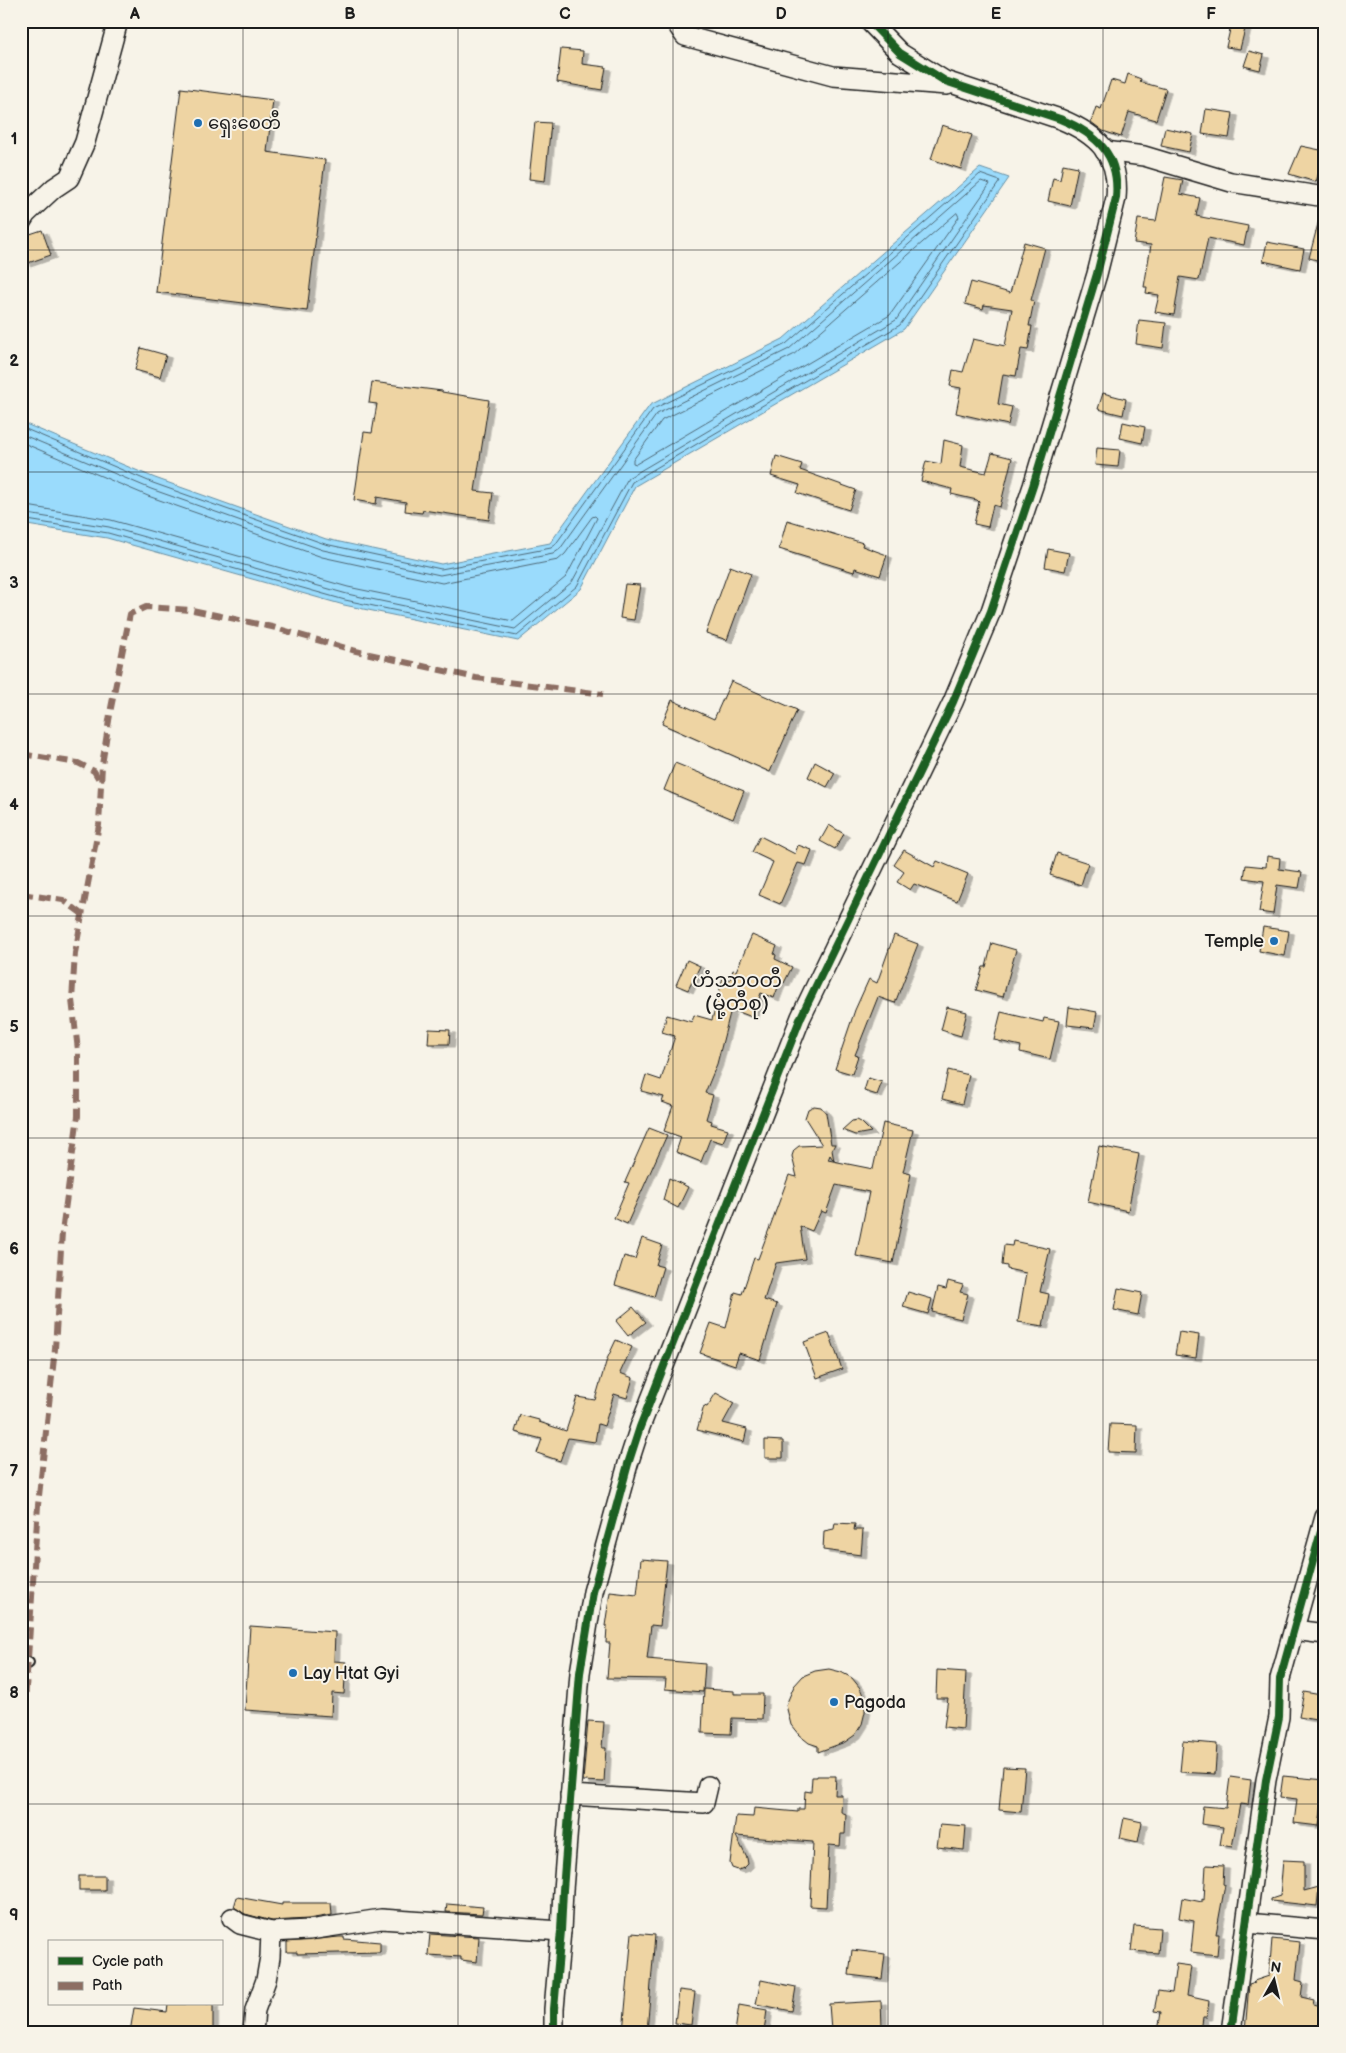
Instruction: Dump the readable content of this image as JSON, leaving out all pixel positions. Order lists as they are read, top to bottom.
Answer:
{
  "districts": ["ဟံသာဝတီ (မုံ့တီစု)"],
  "places": [
    "ရှေးစေတီ",
    "Temple",
    "Lay Htat Gyi",
    "Pagoda"
  ],
  "legend": ["Cycle path", "Path"],
  "north": "top",
  "grid": {
    "columns": [
      "A",
      "B",
      "C",
      "D",
      "E",
      "F"
    ],
    "rows": [
      "1",
      "2",
      "3",
      "4",
      "5",
      "6",
      "7",
      "8",
      "9"
    ]
  }
}
